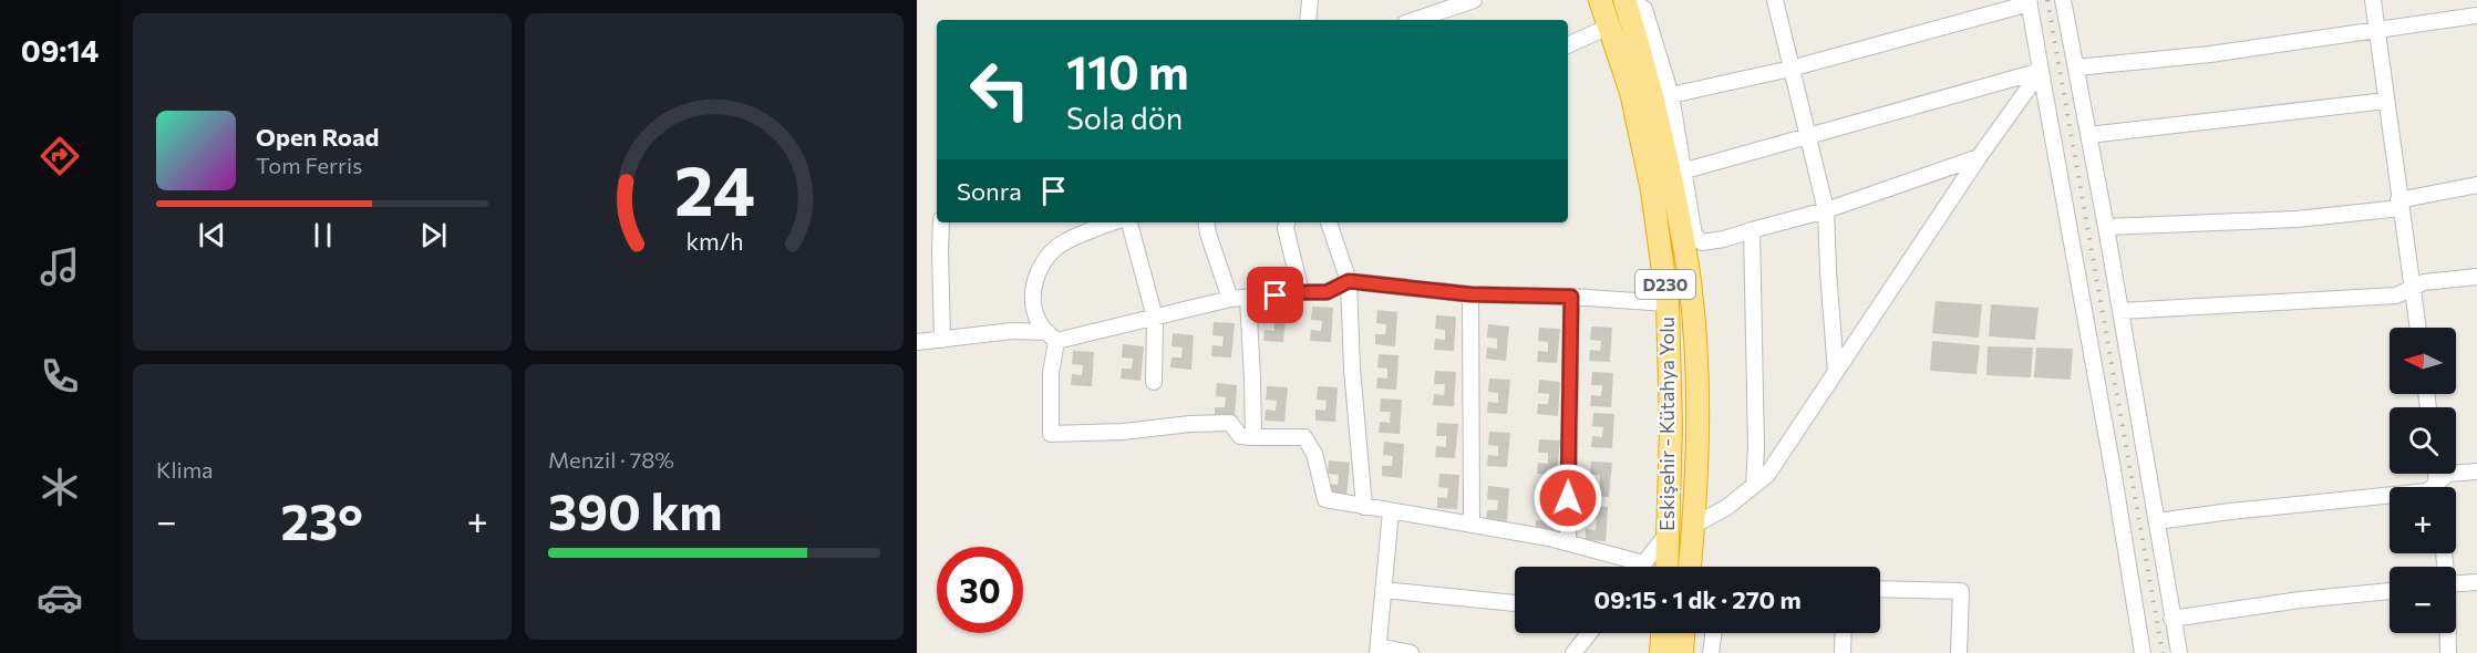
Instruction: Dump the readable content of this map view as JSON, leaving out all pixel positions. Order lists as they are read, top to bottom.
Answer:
{
  "streets": {
    "highway": ["D230", "Eskişehir - Kütahya Yolu"]
  },
  "north": "left",
  "page": {
    "tabs": "09:14",
    "turn": ["110 m", "Sola dön"],
    "song": ["Open Road", "Tom Ferris"],
    "then": "Sonra",
    "map_buttons": ["+", "−"],
    "tile": [
      "Klima",
      ["Menzil · 78%", "390 km"]
    ],
    "heat": ["−", "23°", "+"],
    "limit": "30",
    "trip": "09:15 · 1 dk · 270 m",
    "gauge": ["24", "km/h"]
  }
}
